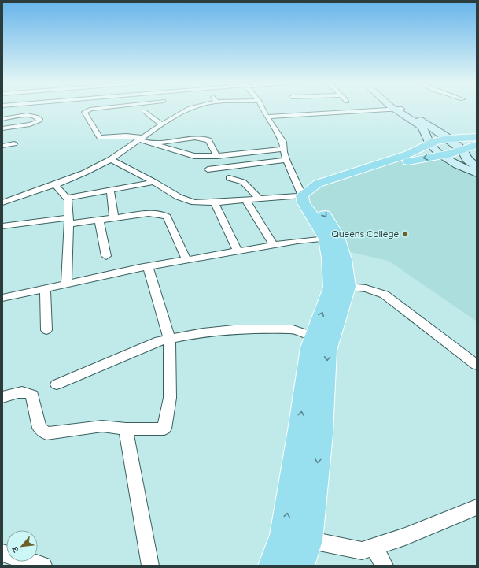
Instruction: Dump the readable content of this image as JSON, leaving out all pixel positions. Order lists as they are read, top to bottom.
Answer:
{
  "places": ["Queens College"],
  "north": "bottom left"
}
